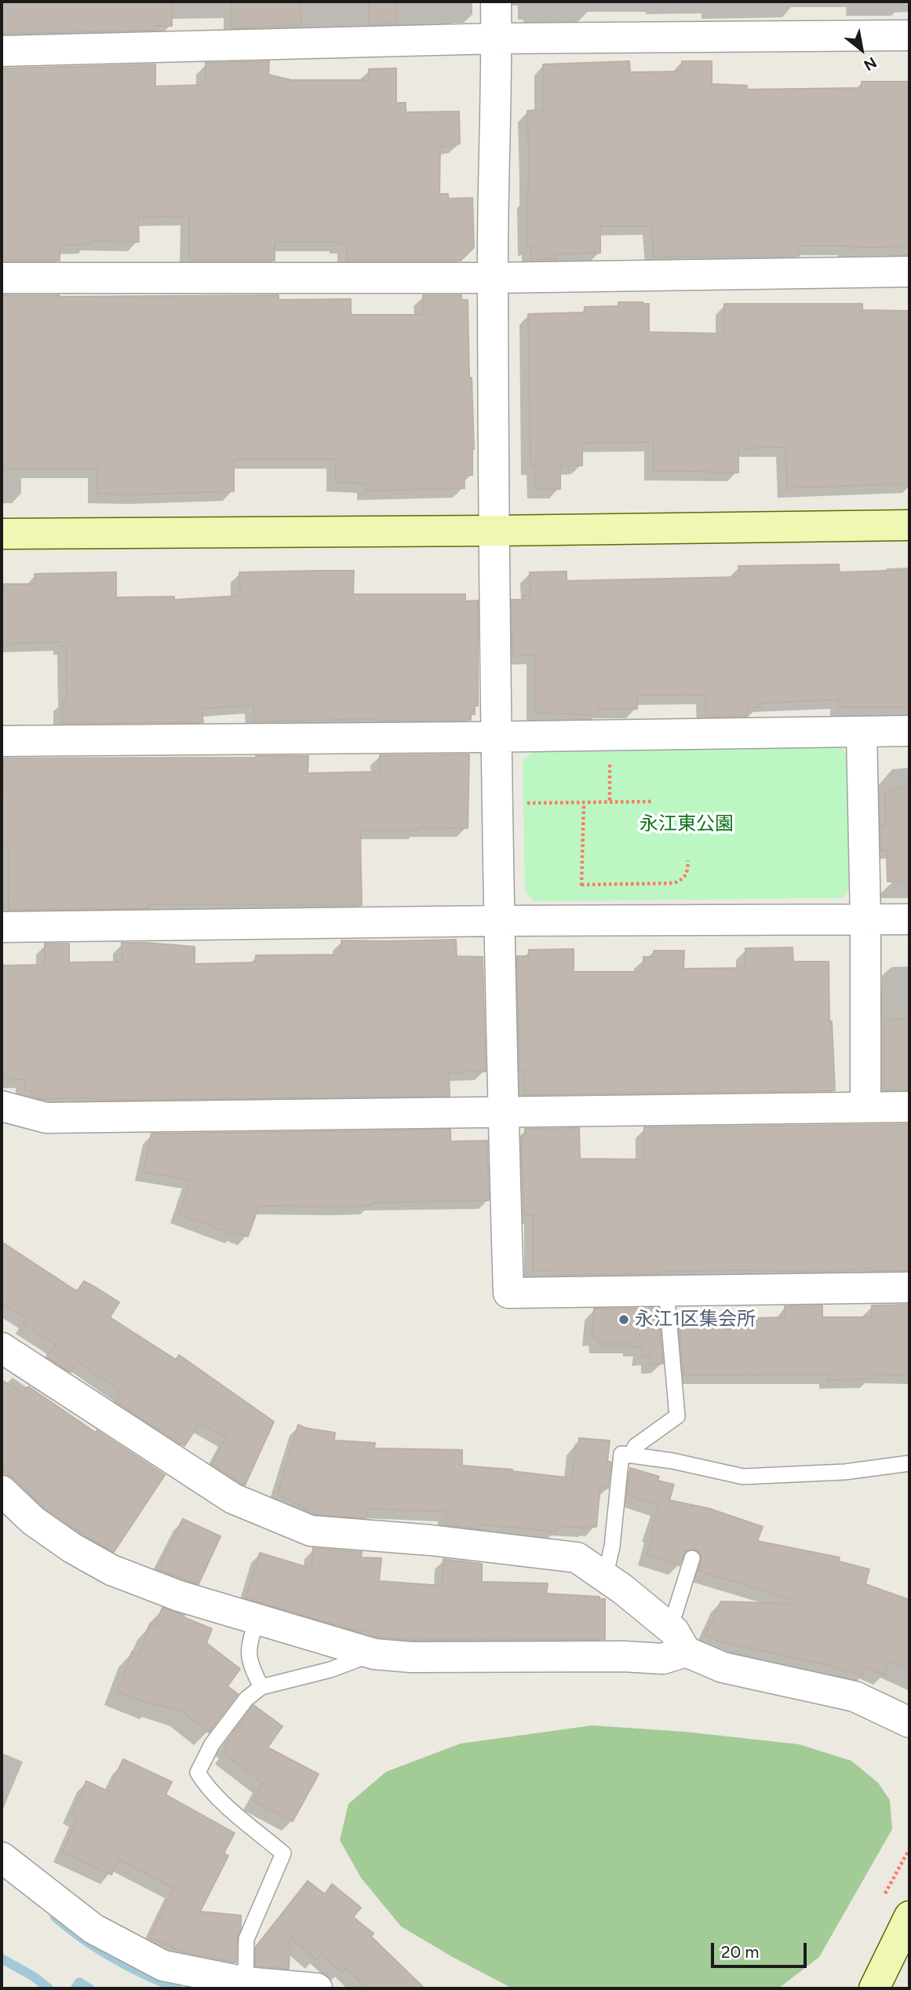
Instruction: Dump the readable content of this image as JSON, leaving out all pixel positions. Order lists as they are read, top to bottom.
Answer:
{
  "parks": ["永江東公園"],
  "places": ["永江1区集会所"],
  "scale_bar": "20 m",
  "north": "bottom right"
}
